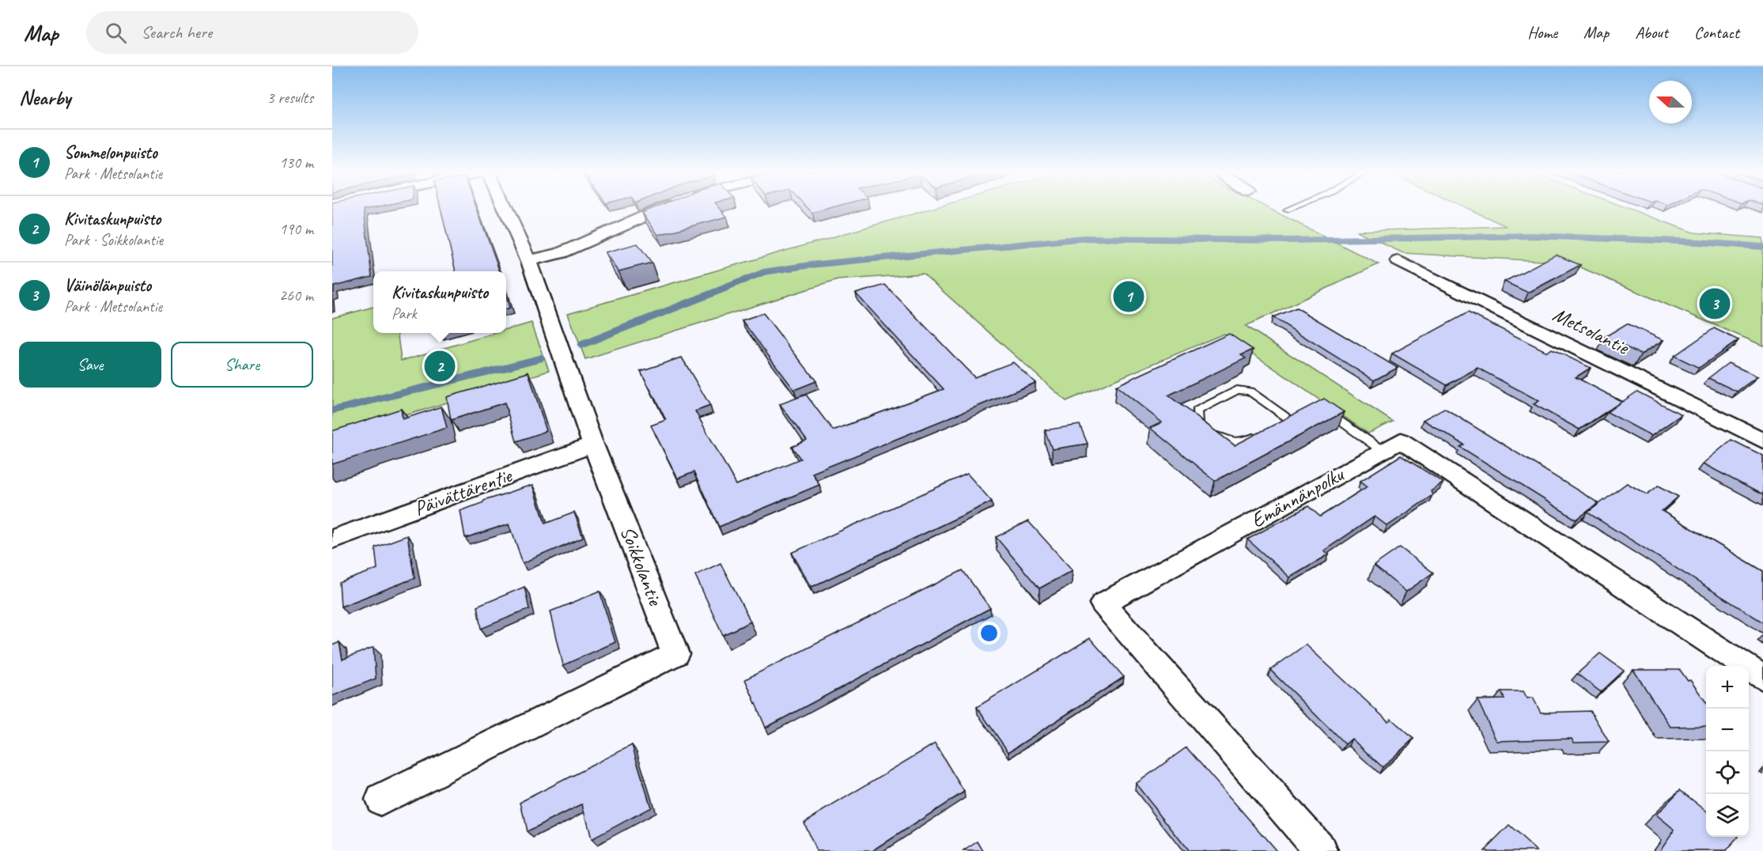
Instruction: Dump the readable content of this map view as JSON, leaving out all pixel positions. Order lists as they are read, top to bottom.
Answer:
{
  "streets": {
    "street": [
      "Metsolantie",
      "Päivättärentie",
      "Emännänpolku",
      "Soikkolantie"
    ]
  },
  "crossings": [
    ["Päivättärentie", "Soikkolantie"]
  ],
  "north": "left",
  "page": {
    "header": "Map",
    "search": "Search here",
    "nav": [
      "Home",
      "Map",
      "About",
      "Contact"
    ],
    "heading": ["Nearby", "3 results"],
    "list": [
      {
        "mark": "1",
        "name": "Sommelonpuisto",
        "note": "Park · Metsolantie",
        "value": "130 m"
      },
      {
        "mark": "2",
        "name": "Kivitaskunpuisto",
        "note": "Park · Soikkolantie",
        "value": "190 m"
      },
      {
        "mark": "3",
        "name": "Väinölänpuisto",
        "note": "Park · Metsolantie",
        "value": "260 m"
      }
    ],
    "popup": ["Kivitaskunpuisto", "Park"],
    "pins": ["1", "3", "2"],
    "buttons": ["Save", "Share"],
    "map_buttons": ["+", "−"]
  }
}
